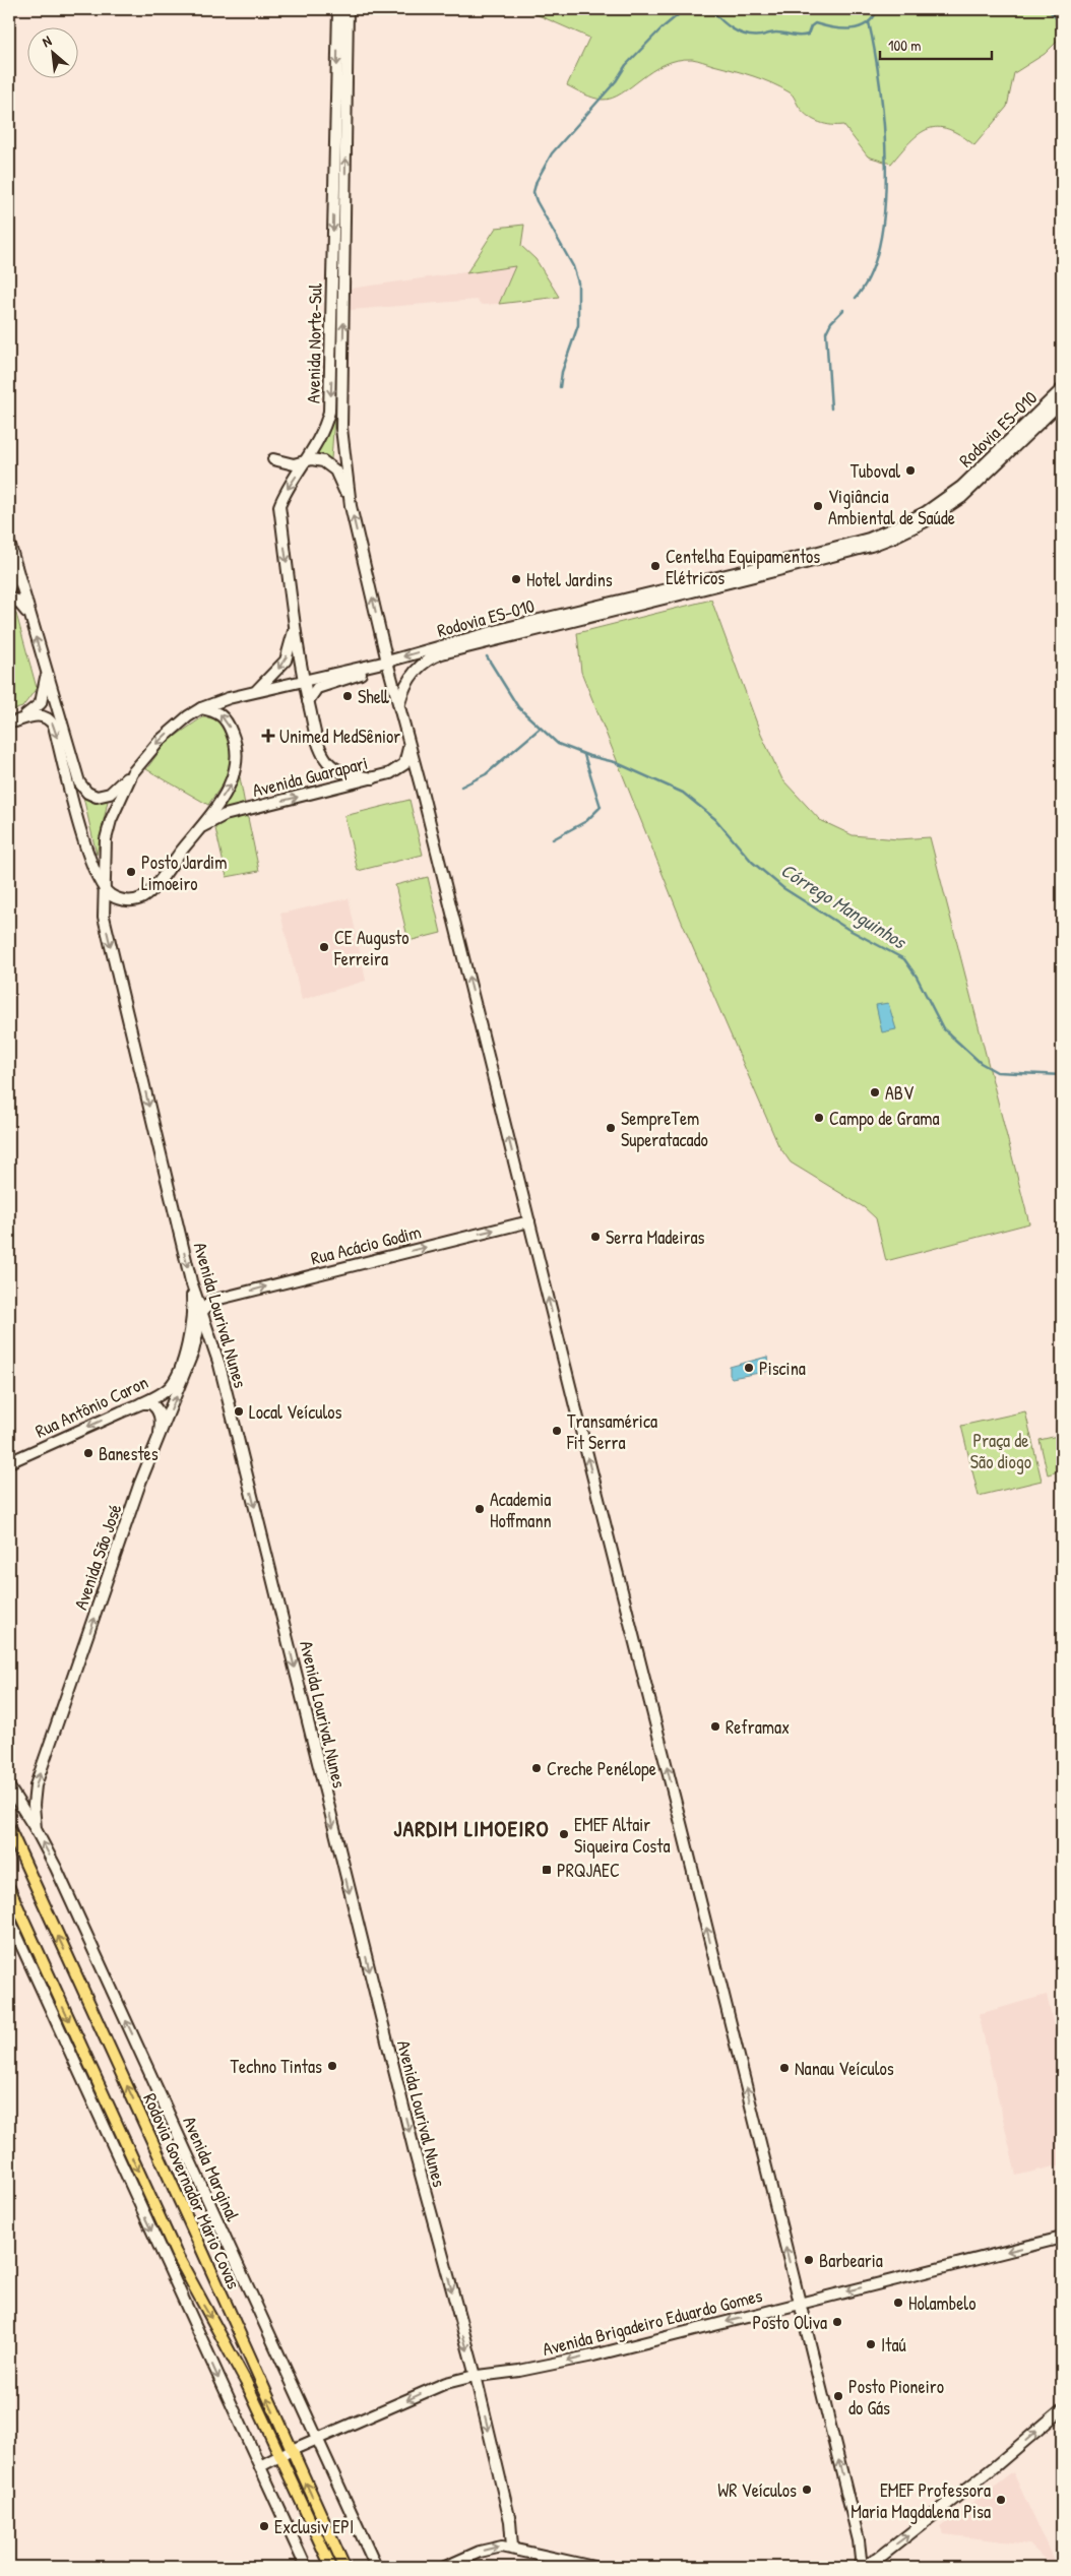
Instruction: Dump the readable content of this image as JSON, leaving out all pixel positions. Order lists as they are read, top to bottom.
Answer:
{
  "streets": {
    "main road": [
      "Avenida Norte-Sul",
      "Rodovia ES-010",
      "Avenida Guarapari",
      "Rua Acácio Godim",
      "Avenida Lourival Nunes",
      "Rua Antônio Caron",
      "Avenida São José",
      "Avenida Marginal",
      "Rodovia Governador Mário Covas",
      "Avenida Brigadeiro Eduardo Gomes"
    ]
  },
  "crossings": [
    ["Avenida Norte-Sul", "Rodovia ES-010"],
    ["Avenida Norte-Sul", "Avenida Guarapari"],
    ["Rodovia ES-010", "Avenida Guarapari"],
    ["Rodovia ES-010", "Avenida Lourival Nunes"],
    ["Avenida Guarapari", "Avenida Lourival Nunes"],
    ["Rua Acácio Godim", "Avenida Lourival Nunes"],
    ["Rua Acácio Godim", "Avenida São José"],
    ["Avenida Lourival Nunes", "Rua Antônio Caron"],
    ["Avenida Lourival Nunes", "Avenida São José"],
    ["Avenida Lourival Nunes", "Avenida Brigadeiro Eduardo Gomes"],
    ["Avenida São José", "Avenida Marginal"],
    ["Avenida Marginal", "Avenida Brigadeiro Eduardo Gomes"],
    ["Rodovia Governador Mário Covas", "Avenida Brigadeiro Eduardo Gomes"]
  ],
  "one_way": [
    "Rua Acácio Godim",
    "Avenida Lourival Nunes",
    "Rua Antônio Caron",
    "Avenida São José",
    "Avenida Brigadeiro Eduardo Gomes"
  ],
  "districts": ["JARDIM LIMOEIRO"],
  "water": ["Córrego Manguinhos"],
  "parks": ["Praça de São diogo"],
  "places": {
    "other": [
      "Tuboval",
      "Vigiância Ambiental de Saúde",
      "Centelha Equipamentos Elétricos",
      "Hotel Jardins",
      "Shell",
      "Posto Jardim Limoeiro",
      "CE Augusto Ferreira",
      "ABV",
      "Campo de Grama",
      "SempreTem Superatacado",
      "Serra Madeiras",
      "Piscina",
      "Local Veículos",
      "Transamérica Fit Serra",
      "Banestes",
      "Academia Hoffmann",
      "Reframax",
      "Creche Penélope",
      "EMEF Altair Siqueira Costa",
      "Techno Tintas",
      "Nanau Veículos",
      "Barbearia",
      "Holambelo",
      "Posto Oliva",
      "Itaú",
      "Posto Pioneiro do Gás",
      "WR Veículos",
      "EMEF Professora Maria Magdalena Pisa",
      "Exclusiv EPI"
    ],
    "health": ["Unimed MedSênior"],
    "transit": ["PRQJAEC"]
  },
  "scale_bar": "100 m",
  "north": "top left"
}
